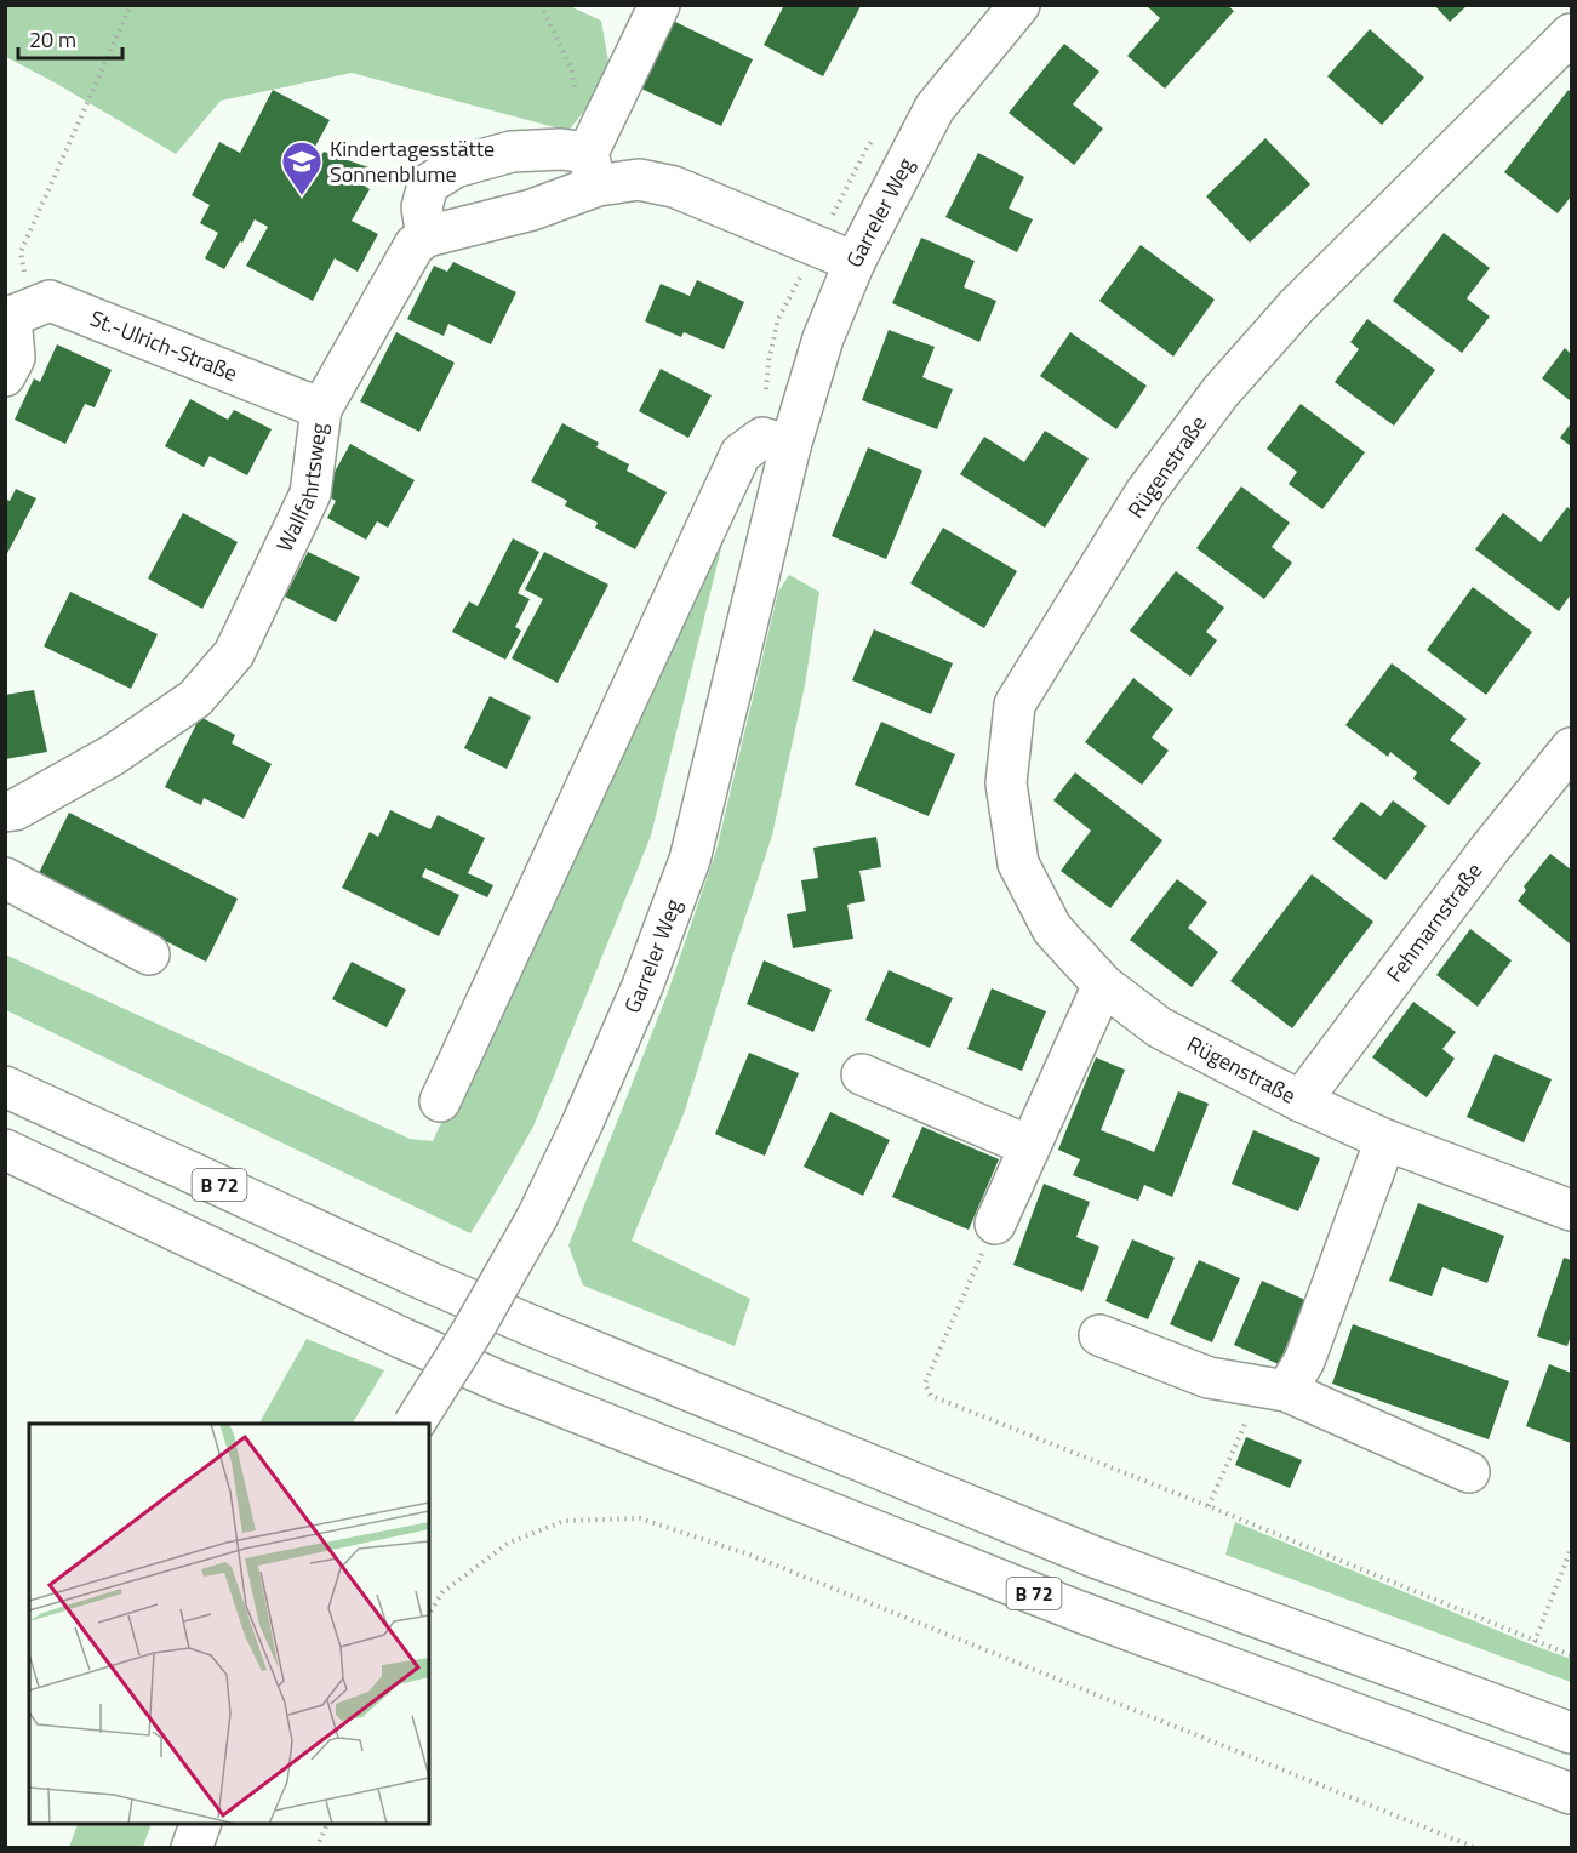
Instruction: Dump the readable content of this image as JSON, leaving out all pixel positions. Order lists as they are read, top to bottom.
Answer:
{
  "streets": {
    "main road": [
      "Garreler Weg",
      "St.-Ulrich-Straße",
      "Rügenstraße",
      "Wallfahrtsweg",
      "Fehmarnstraße",
      "B 72"
    ]
  },
  "crossings": [
    ["St.-Ulrich-Straße", "Wallfahrtsweg"],
    ["Rügenstraße", "Fehmarnstraße"]
  ],
  "places": {
    "school or university": ["Kindertagesstätte Sonnenblume"]
  },
  "scale_bar": "20 m"
}
